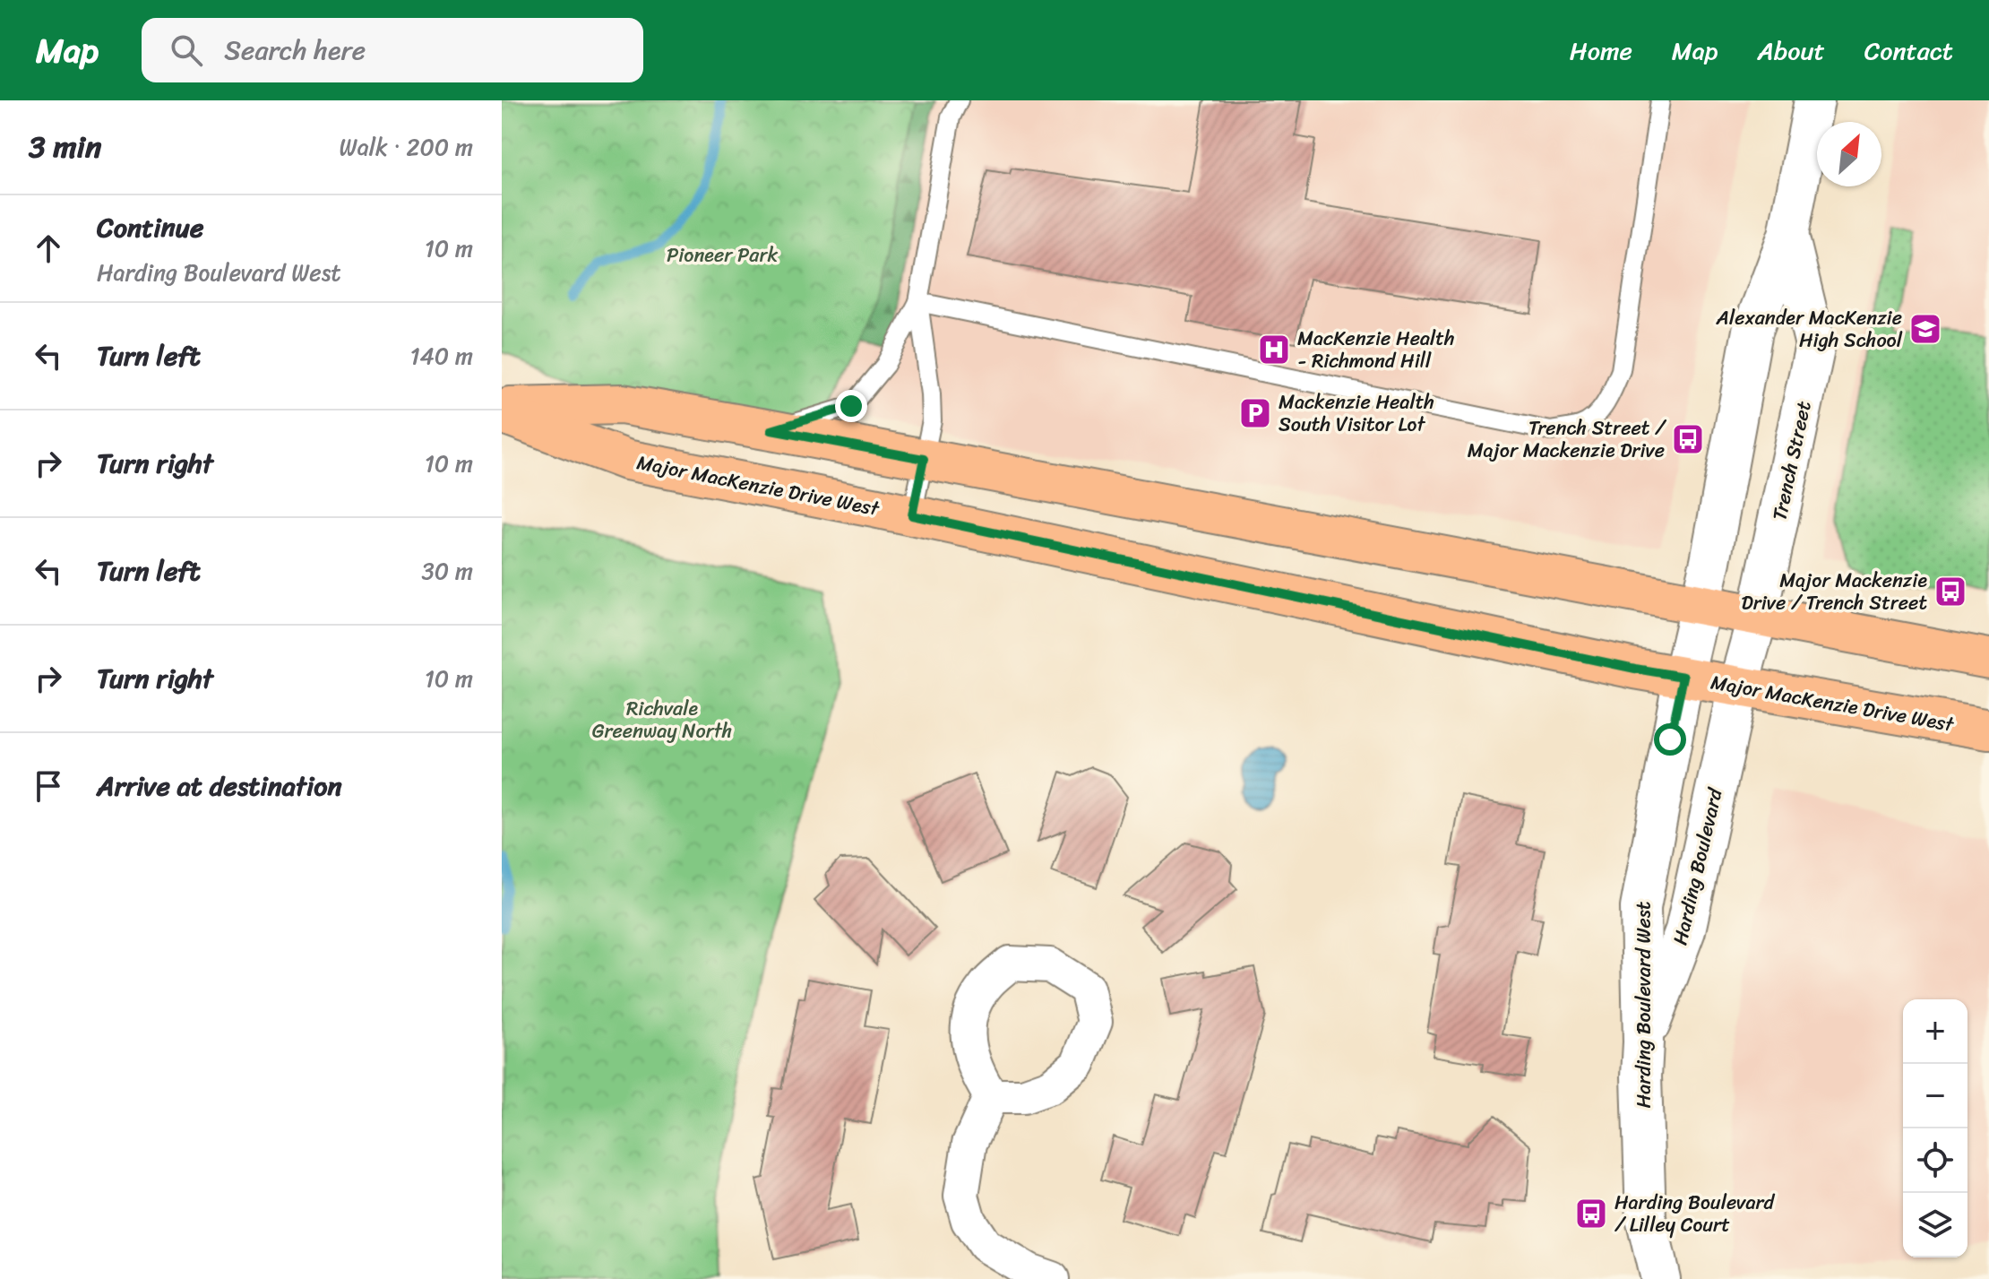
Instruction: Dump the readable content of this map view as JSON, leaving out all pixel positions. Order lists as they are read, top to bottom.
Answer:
{
  "streets": {
    "main road": ["Major MacKenzie Drive West"],
    "street": ["Trench Street", "Harding Boulevard", "Harding Boulevard West"]
  },
  "crossings": [
    ["Trench Street", "Major MacKenzie Drive West"],
    ["Trench Street", "Harding Boulevard"],
    ["Trench Street", "Harding Boulevard West"],
    ["Major MacKenzie Drive West", "Harding Boulevard"],
    ["Major MacKenzie Drive West", "Harding Boulevard West"],
    ["Harding Boulevard", "Harding Boulevard West"]
  ],
  "parks": ["Pioneer Park", "Richvale Greenway North"],
  "places": {
    "school or university": ["Alexander MacKenzie High School"],
    "hospital": ["MacKenzie Health - Richmond Hill"],
    "parking": ["Mackenzie Health South Visitor Lot"],
    "bus stop": ["Trench Street / Major Mackenzie Drive", "Major Mackenzie Drive / Trench Street", "Harding Boulevard / Lilley Court"]
  },
  "north": "top right",
  "page": {
    "header": "Map",
    "search": "Search here",
    "nav": [
      "Home",
      "Map",
      "About",
      "Contact"
    ],
    "heading": ["3 min", "Walk · 200 m"],
    "list": [
      ["Continue", "Harding Boulevard West", "10 m"],
      ["Turn left", "140 m"],
      ["Turn right", "10 m"],
      ["Turn left", "30 m"],
      ["Turn right", "10 m"],
      "Arrive at destination"
    ],
    "map_buttons": ["+", "−"]
  }
}
